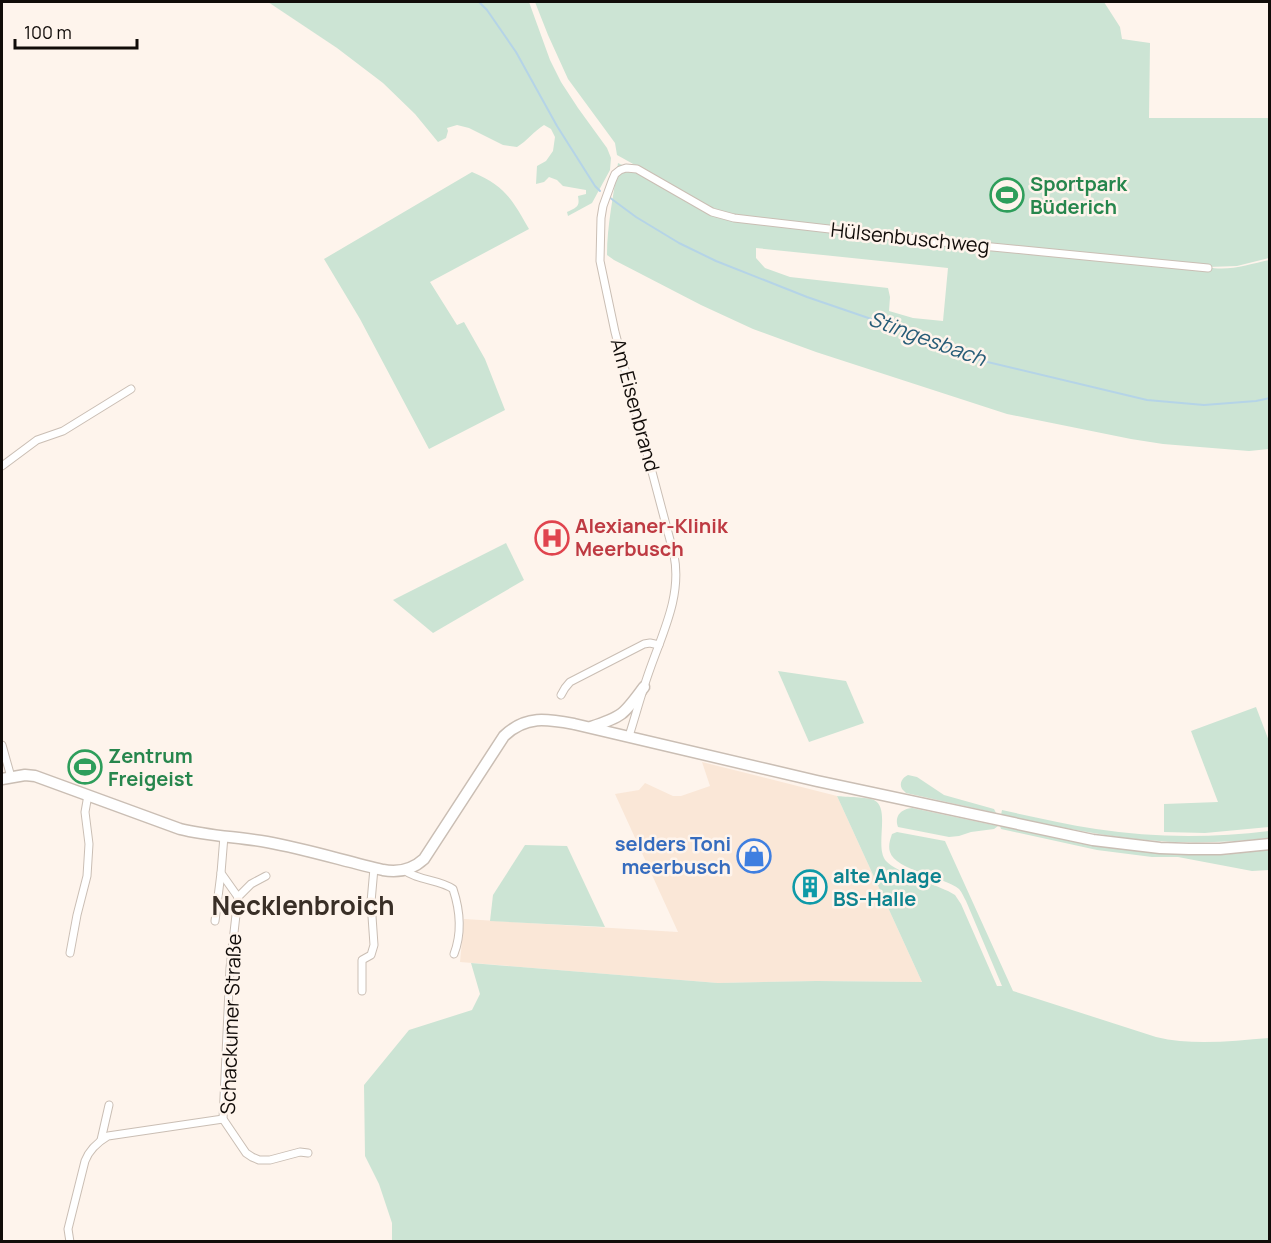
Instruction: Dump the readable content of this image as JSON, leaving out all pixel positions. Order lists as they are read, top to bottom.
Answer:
{
  "streets": {
    "street": ["Hülsenbuschweg", "Am Eisenbrand", "Schackumer Straße"]
  },
  "crossings": [
    ["Hülsenbuschweg", "Am Eisenbrand"]
  ],
  "districts": ["Necklenbroich"],
  "water": ["Stingesbach"],
  "places": {
    "sports": ["Sportpark Büderich", "Zentrum Freigeist"],
    "hospital": ["Alexianer-Klinik Meerbusch"],
    "shop": ["selders Toni meerbusch"],
    "building": ["alte Anlage BS-Halle"]
  },
  "scale_bar": "100 m"
}
